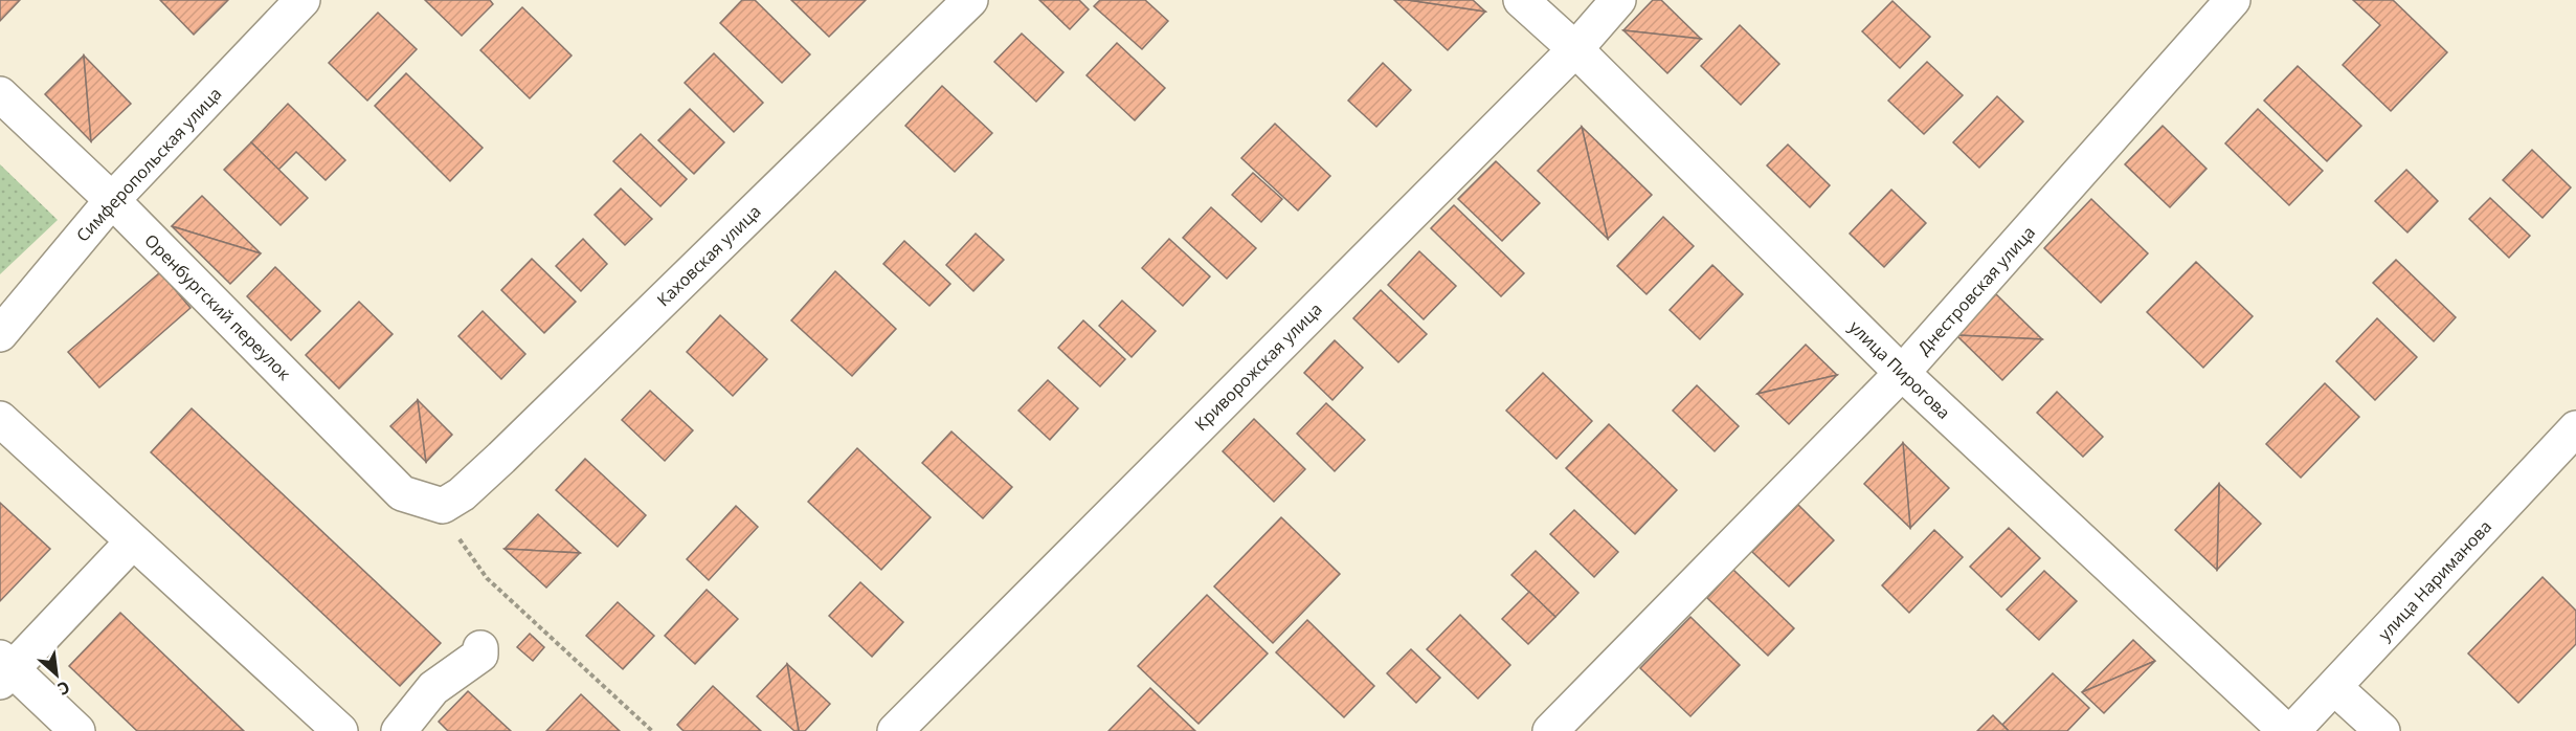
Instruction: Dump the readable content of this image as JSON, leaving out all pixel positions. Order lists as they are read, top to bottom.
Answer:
{
  "streets": {
    "street": [
      "Симферопольская улица",
      "Каховская улица",
      "Днестровская улица",
      "Оренбургский переулок",
      "Криворожская улица",
      "улица Пирогова",
      "улица Нариманова"
    ]
  },
  "crossings": [
    ["Симферопольская улица", "Оренбургский переулок"],
    ["Каховская улица", "Оренбургский переулок"],
    ["Днестровская улица", "улица Пирогова"],
    ["Криворожская улица", "улица Пирогова"]
  ],
  "north": "bottom right"
}
